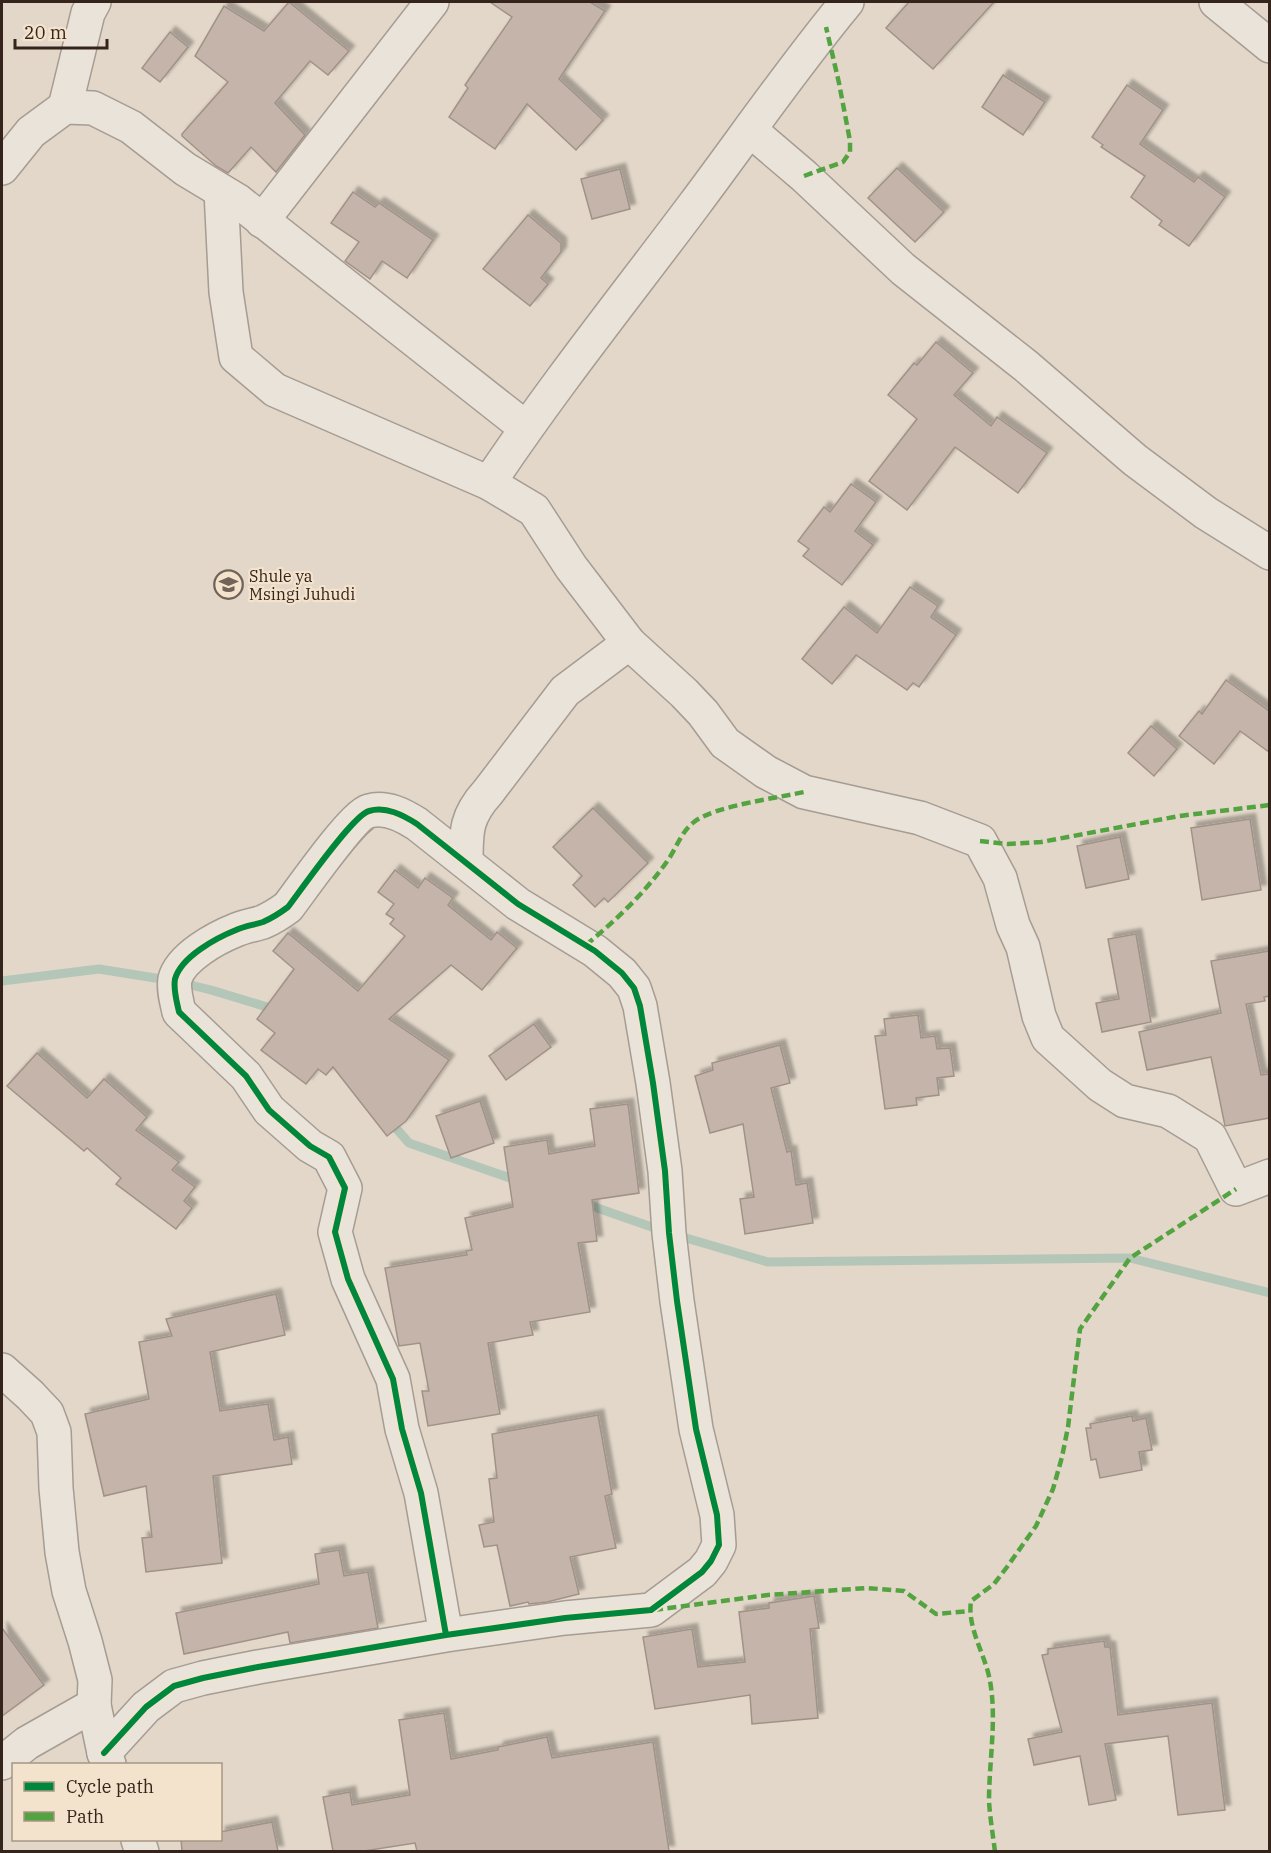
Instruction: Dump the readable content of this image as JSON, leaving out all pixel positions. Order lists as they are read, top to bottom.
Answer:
{
  "places": {
    "school or university": ["Shule ya Msingi Juhudi"]
  },
  "legend": ["Cycle path", "Path"],
  "scale_bar": "20 m"
}
